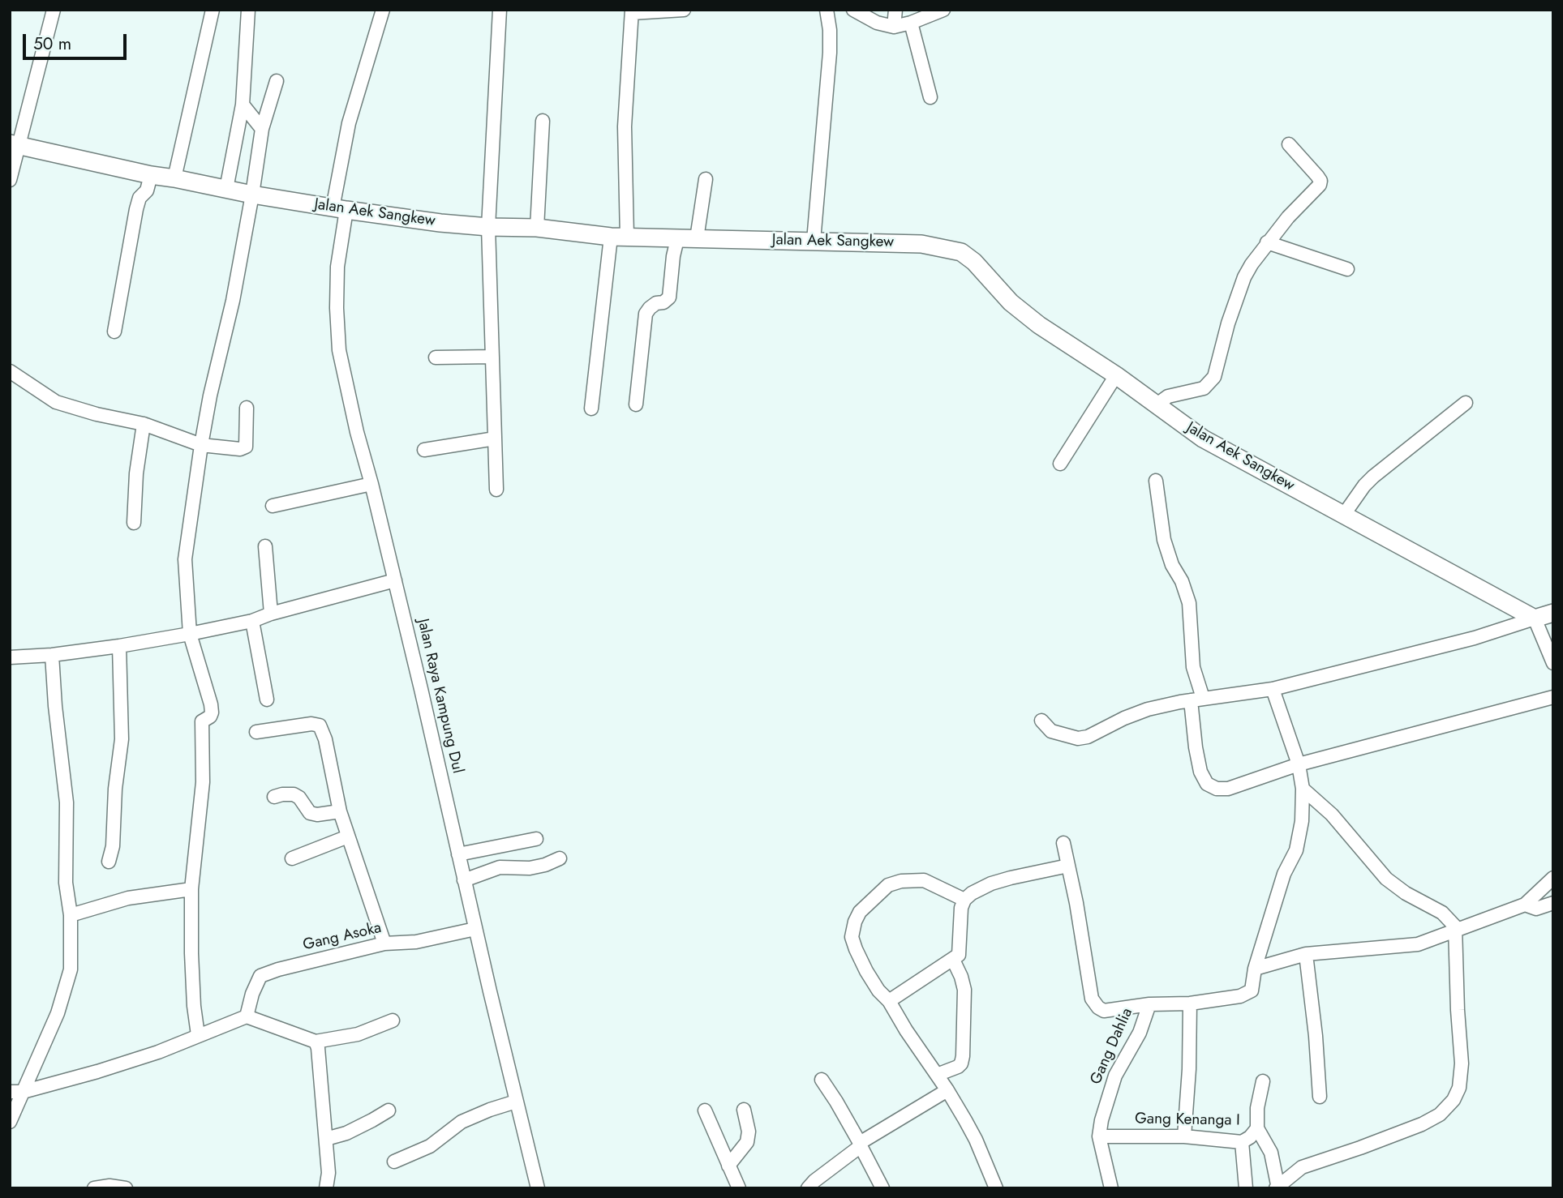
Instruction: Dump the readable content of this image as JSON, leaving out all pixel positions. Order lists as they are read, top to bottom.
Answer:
{
  "streets": {
    "street": [
      "Jalan Aek Sangkew",
      "Jalan Raya Kampung Dul",
      "Gang Asoka",
      "Gang Dahlia",
      "Gang Kenanga I"
    ]
  },
  "crossings": [
    ["Jalan Aek Sangkew", "Jalan Raya Kampung Dul"],
    ["Jalan Raya Kampung Dul", "Gang Asoka"],
    ["Gang Dahlia", "Gang Kenanga I"]
  ],
  "scale_bar": "50 m"
}
